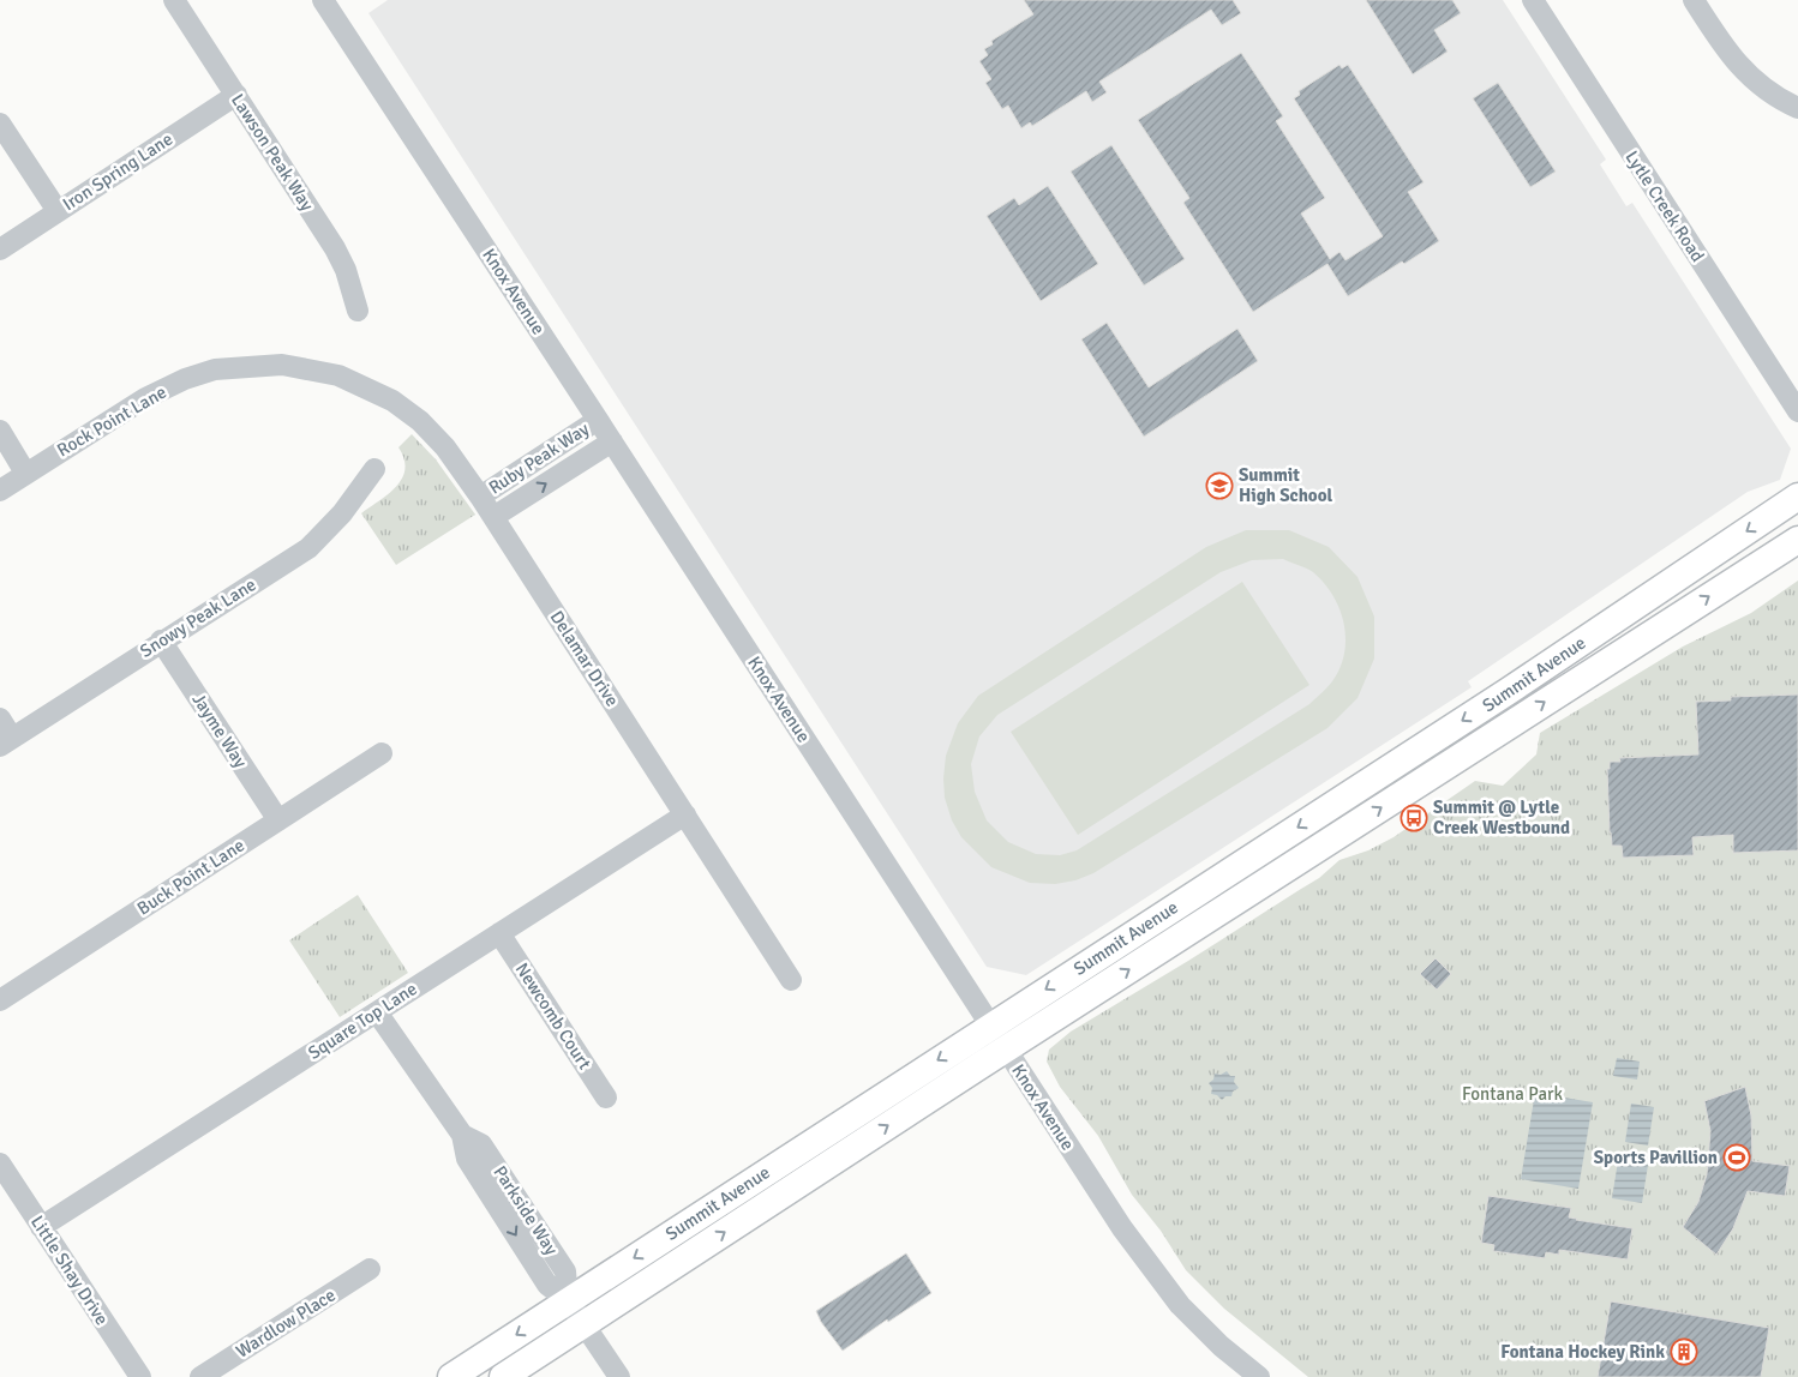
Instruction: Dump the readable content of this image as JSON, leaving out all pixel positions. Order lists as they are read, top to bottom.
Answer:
{
  "streets": {
    "main road": ["Summit Avenue"],
    "street": [
      "Lawson Peak Way",
      "Iron Spring Lane",
      "Lytle Creek Road",
      "Knox Avenue",
      "Rock Point Lane",
      "Ruby Peak Way",
      "Snowy Peak Lane",
      "Delamar Drive",
      "Jayme Way",
      "Buck Point Lane",
      "Newcomb Court",
      "Square Top Lane",
      "Parkside Way",
      "Little Shay Drive",
      "Wardlow Place"
    ]
  },
  "crossings": [
    ["Lawson Peak Way", "Iron Spring Lane"],
    ["Knox Avenue", "Ruby Peak Way"],
    ["Knox Avenue", "Summit Avenue"],
    ["Rock Point Lane", "Delamar Drive"],
    ["Ruby Peak Way", "Delamar Drive"],
    ["Snowy Peak Lane", "Jayme Way"],
    ["Delamar Drive", "Square Top Lane"],
    ["Summit Avenue", "Parkside Way"],
    ["Jayme Way", "Buck Point Lane"],
    ["Newcomb Court", "Square Top Lane"],
    ["Square Top Lane", "Parkside Way"],
    ["Square Top Lane", "Little Shay Drive"]
  ],
  "parks": ["Fontana Park"],
  "places": {
    "school or university": ["Summit High School"],
    "bus stop": ["Summit @ Lytle Creek Westbound"],
    "sports": ["Sports Pavillion"],
    "building": ["Fontana Hockey Rink"]
  }
}
